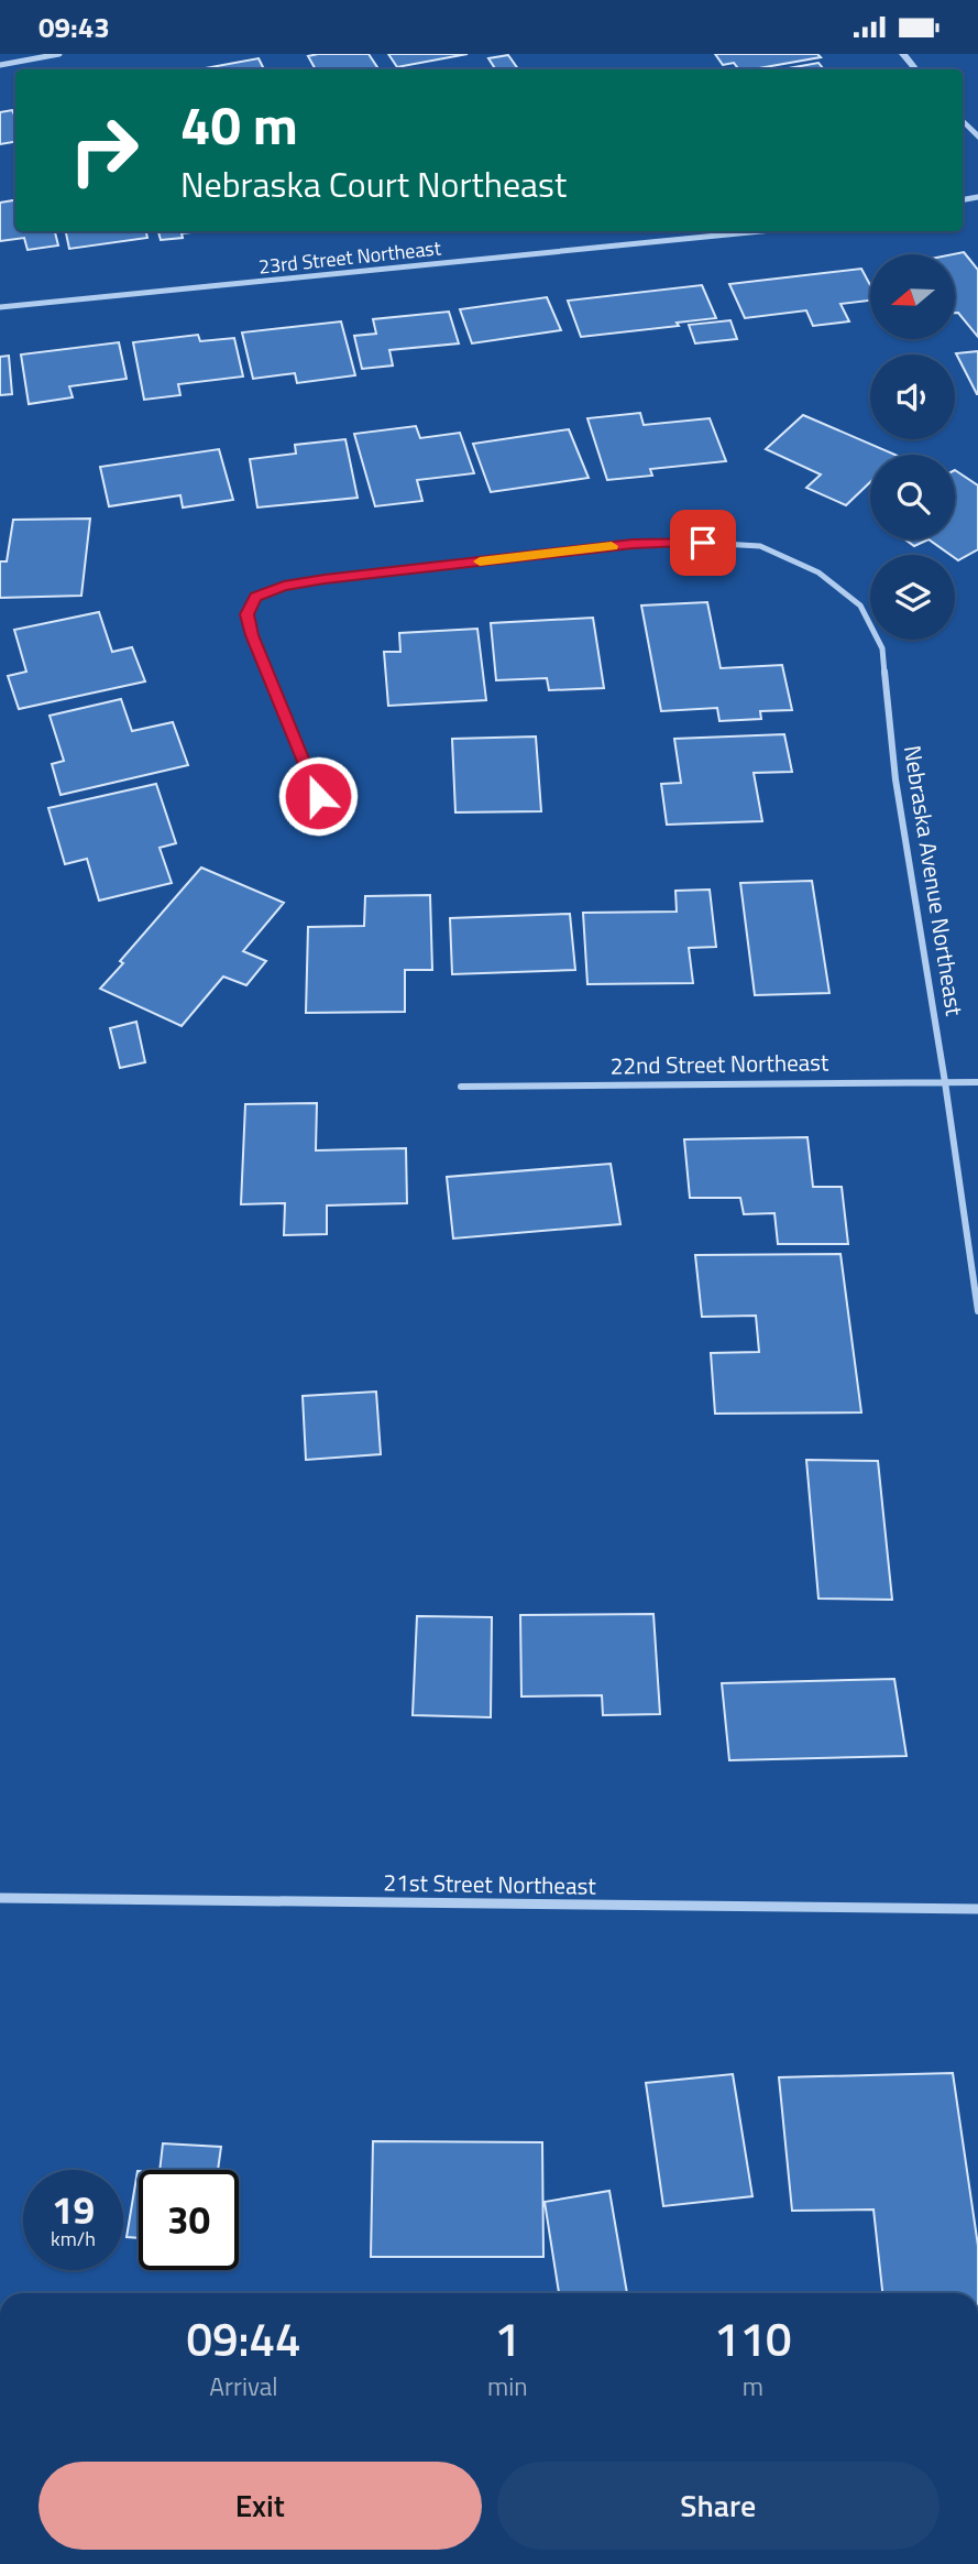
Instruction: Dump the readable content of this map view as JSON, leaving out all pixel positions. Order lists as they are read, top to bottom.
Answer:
{
  "streets": {
    "street": [
      "23rd Street Northeast",
      "Nebraska Avenue Northeast",
      "22nd Street Northeast",
      "21st Street Northeast"
    ]
  },
  "crossings": [
    ["Nebraska Avenue Northeast", "22nd Street Northeast"]
  ],
  "north": "left",
  "page": {
    "status": "09:43",
    "turn": ["40 m", "Nebraska Court Northeast"],
    "speed": "19 km/h",
    "limit": "30",
    "eta": [
      "09:44",
      "Arrival",
      "1",
      "min",
      "110",
      "m"
    ],
    "buttons": ["Exit", "Share"]
  }
}
